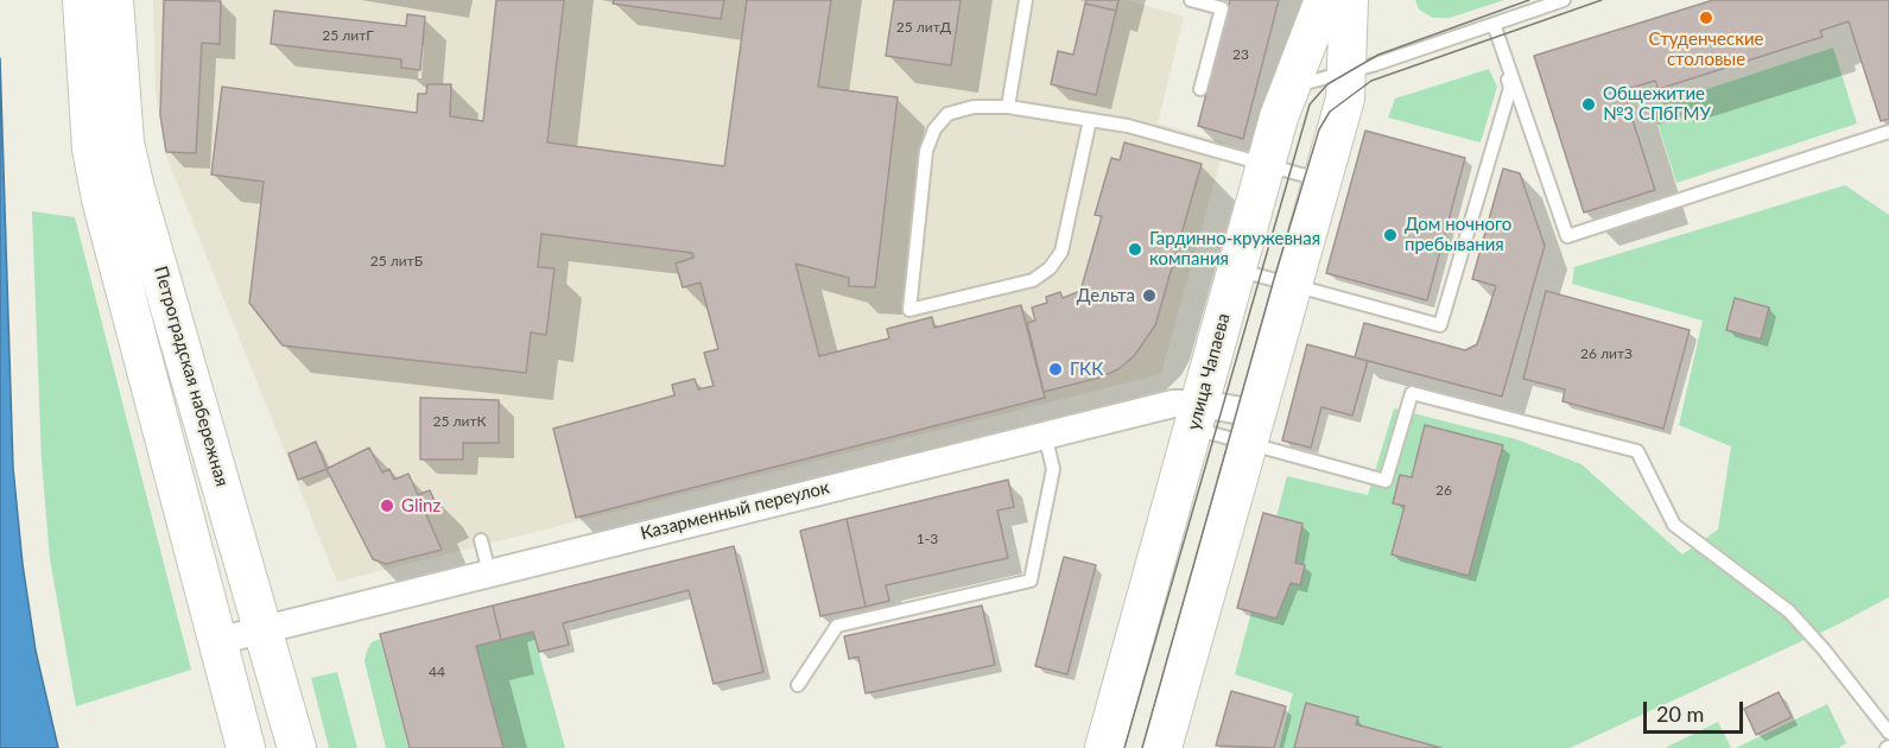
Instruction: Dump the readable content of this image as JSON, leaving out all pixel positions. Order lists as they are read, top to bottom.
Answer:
{
  "streets": {
    "street": ["улица Чапаева", "Петроградская набережная", "Казарменный переулок"]
  },
  "crossings": [
    ["улица Чапаева", "Казарменный переулок"],
    ["Петроградская набережная", "Казарменный переулок"]
  ],
  "places": [
    "Студенческие столовые",
    "Общежитие №3 СПбГМУ",
    "Дом ночного пребывания",
    "Гардинно-кружевная компания",
    "Дельта",
    "ГКК",
    "Glinz"
  ],
  "house_numbers": [
    "25 литД",
    "25 литГ",
    "23",
    "25 литБ",
    "26 литЗ",
    "25 литК",
    "26",
    "1-3",
    "44"
  ],
  "scale_bar": "20 m"
}
